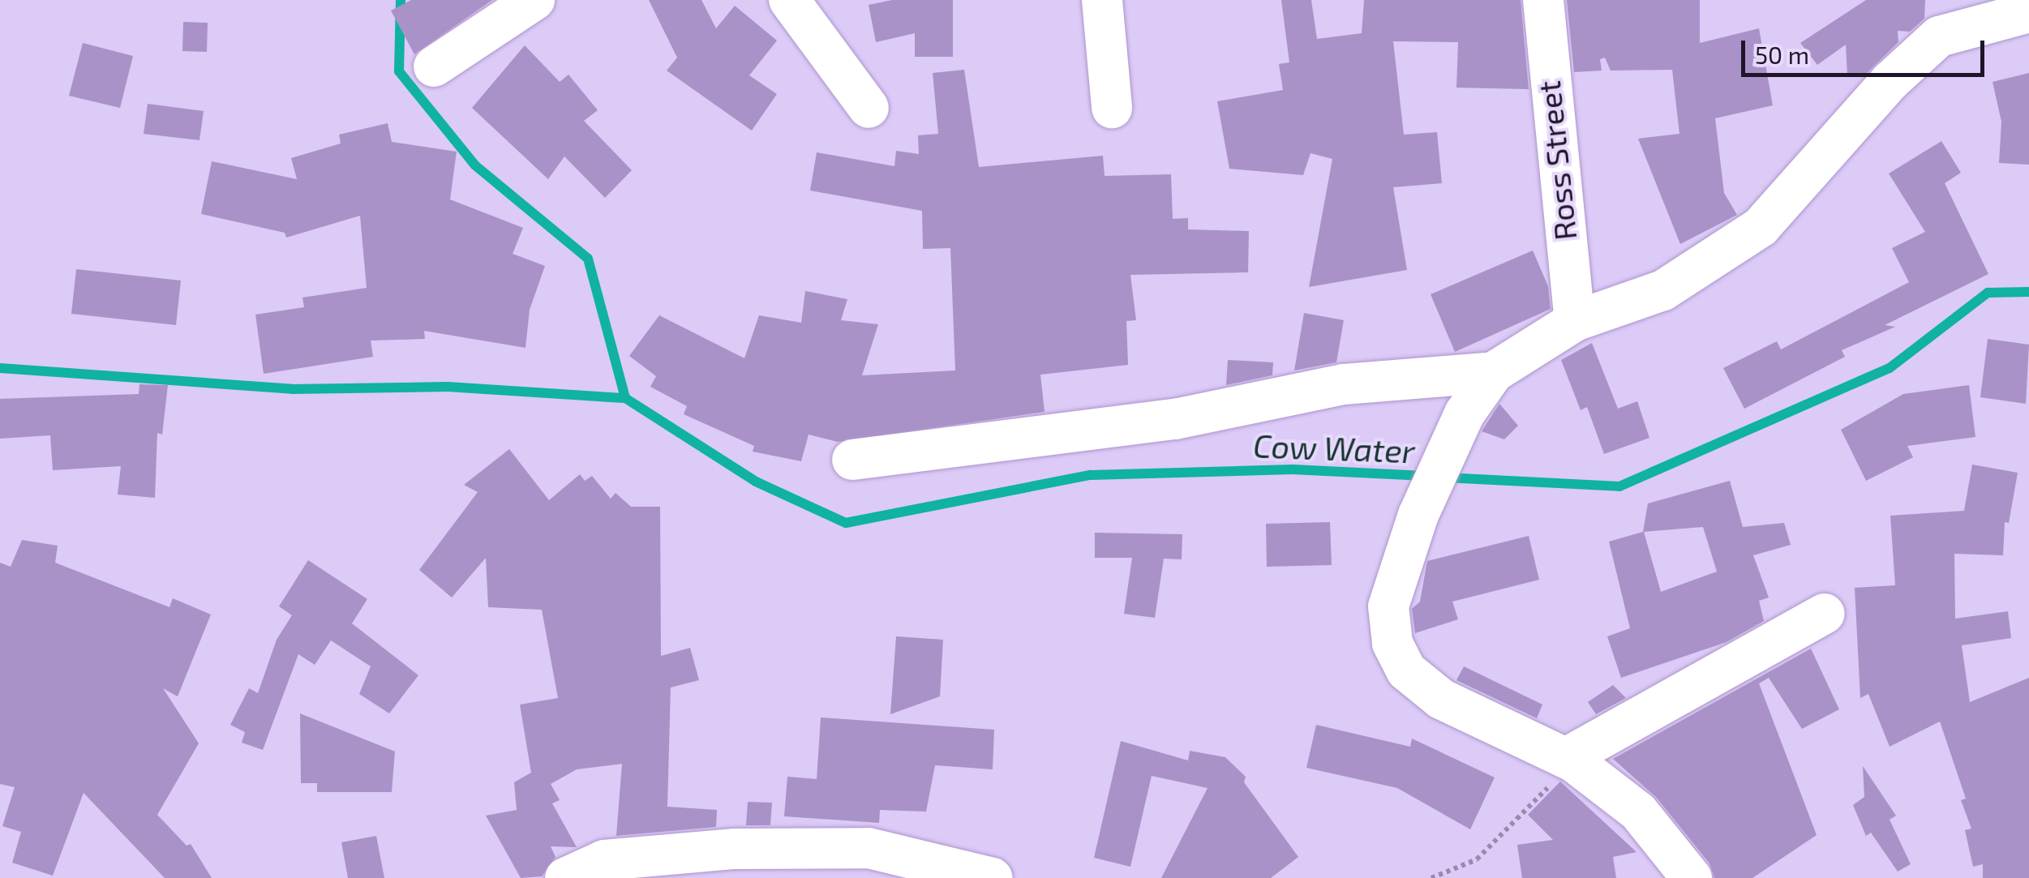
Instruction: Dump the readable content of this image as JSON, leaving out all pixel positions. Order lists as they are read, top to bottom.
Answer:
{
  "streets": {
    "street": ["Ross Street"]
  },
  "water": ["Cow Water"],
  "scale_bar": "50 m"
}
